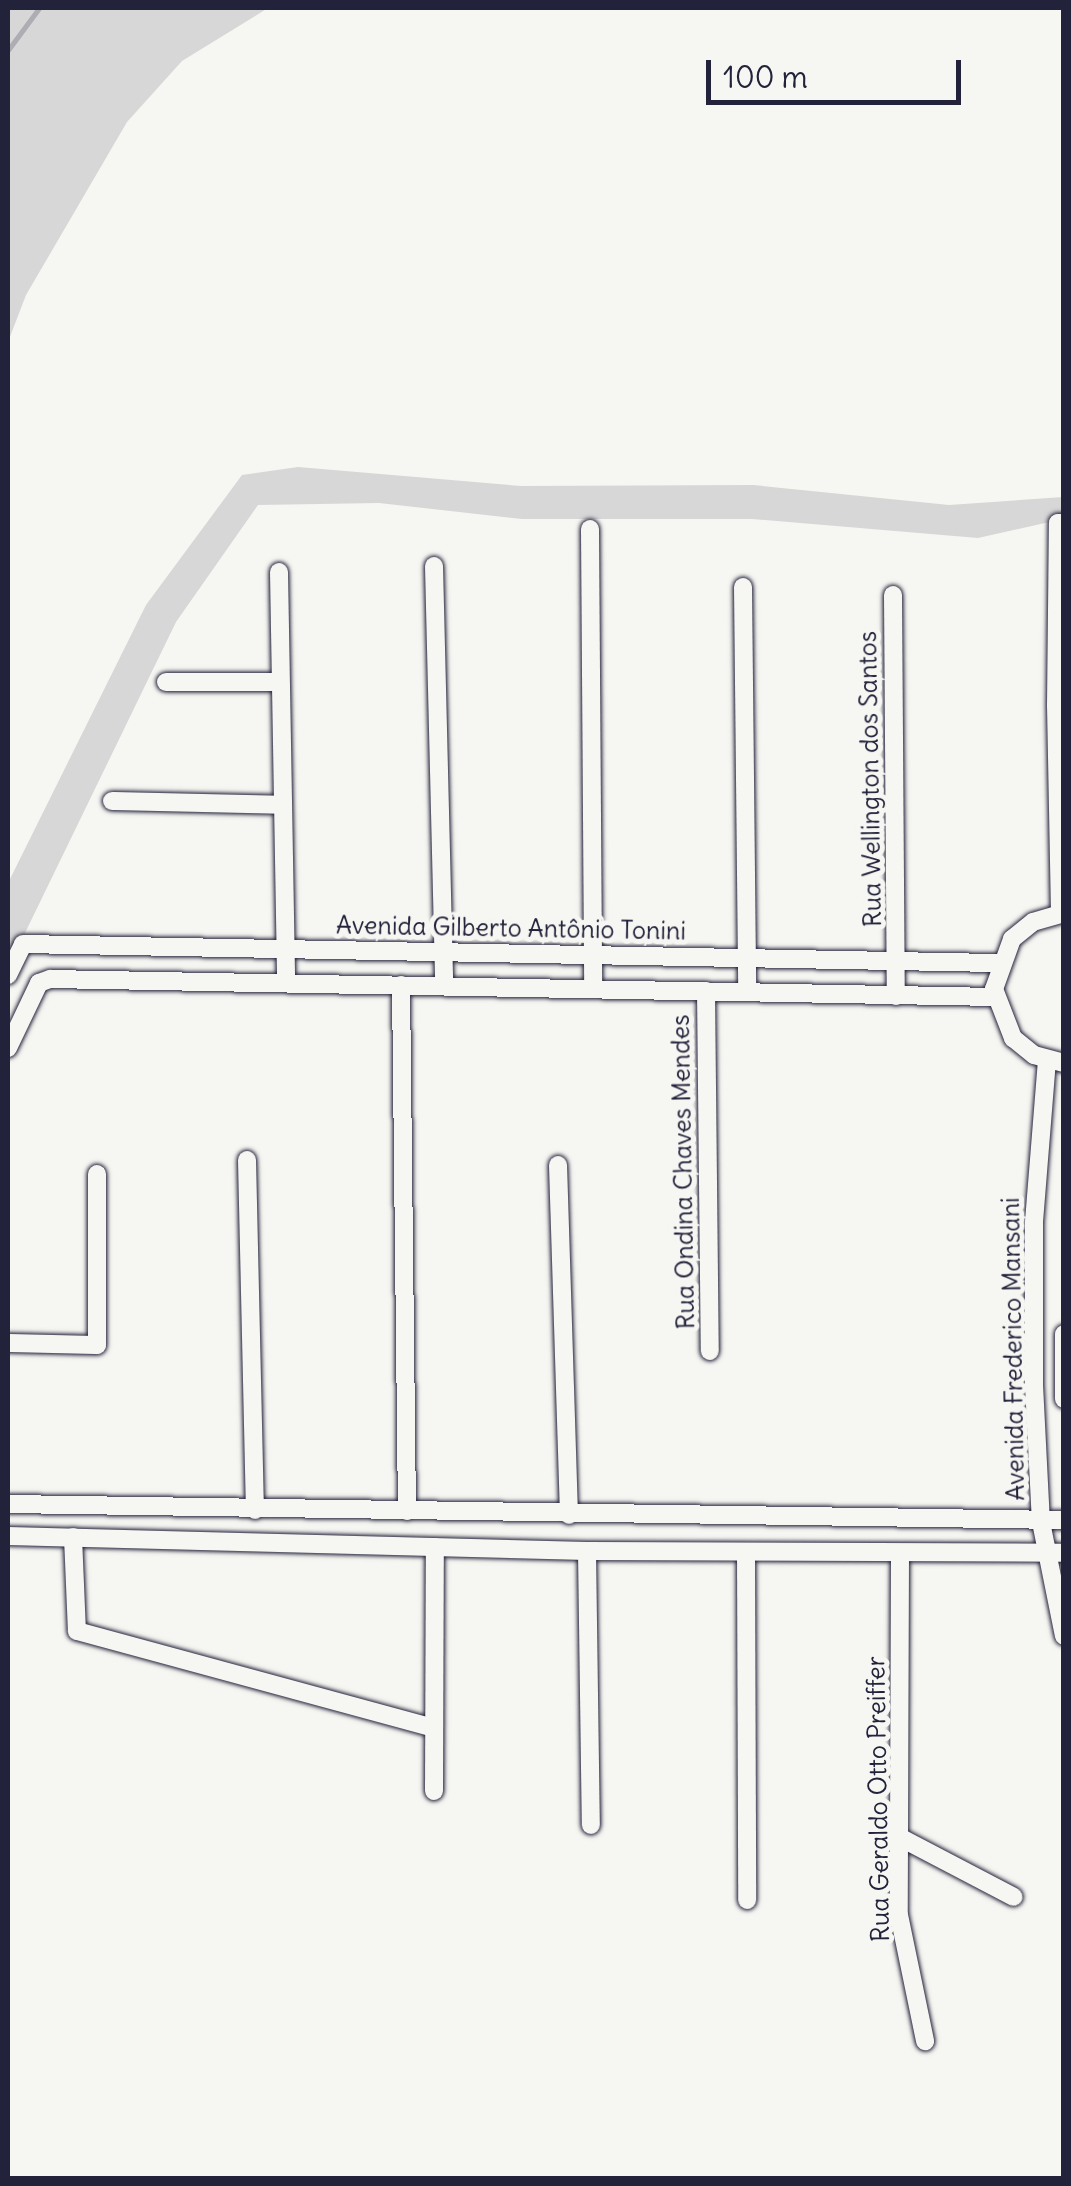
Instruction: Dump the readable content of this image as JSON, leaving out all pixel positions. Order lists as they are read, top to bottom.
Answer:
{
  "streets": {
    "street": [
      "Rua Wellington dos Santos",
      "Avenida Gilberto Antônio Tonini",
      "Rua Ondina Chaves Mendes",
      "Avenida Frederico Mansani",
      "Rua Geraldo Otto Preiffer"
    ]
  },
  "crossings": [
    ["Rua Wellington dos Santos", "Avenida Gilberto Antônio Tonini"]
  ],
  "scale_bar": "100 m"
}
